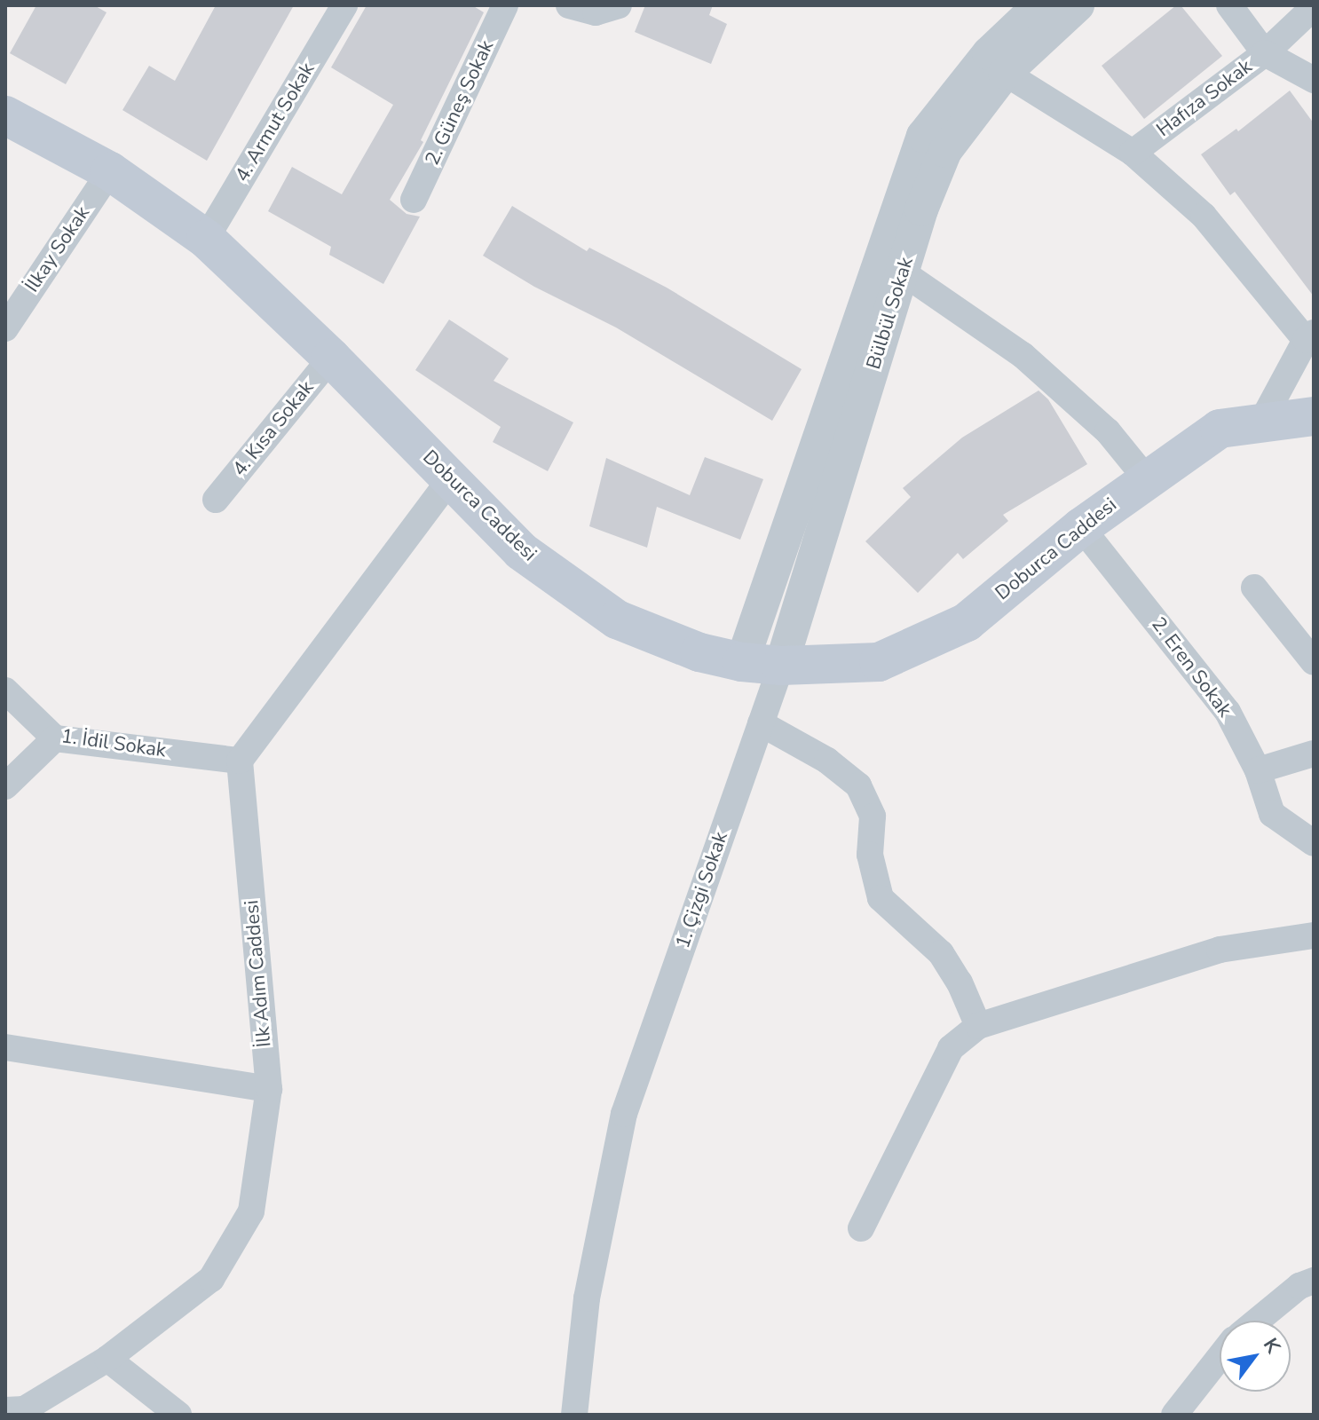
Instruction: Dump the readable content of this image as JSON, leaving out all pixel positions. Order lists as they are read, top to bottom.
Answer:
{
  "streets": {
    "main road": ["Doburca Caddesi"],
    "street": [
      "Hafıza Sokak",
      "2. Güneş Sokak",
      "4. Armut Sokak",
      "İlkay Sokak",
      "Bülbül Sokak",
      "4. Kısa Sokak",
      "2. Eren Sokak",
      "1. İdil Sokak",
      "1. Çizgi Sokak",
      "İlk Adım Caddesi"
    ]
  },
  "crossings": [
    ["4. Armut Sokak", "Doburca Caddesi"],
    ["İlkay Sokak", "Doburca Caddesi"],
    ["Bülbül Sokak", "Doburca Caddesi"],
    ["Bülbül Sokak", "1. Çizgi Sokak"],
    ["4. Kısa Sokak", "Doburca Caddesi"],
    ["Doburca Caddesi", "2. Eren Sokak"],
    ["Doburca Caddesi", "1. Çizgi Sokak"],
    ["1. İdil Sokak", "İlk Adım Caddesi"]
  ],
  "north": "top right"
}
